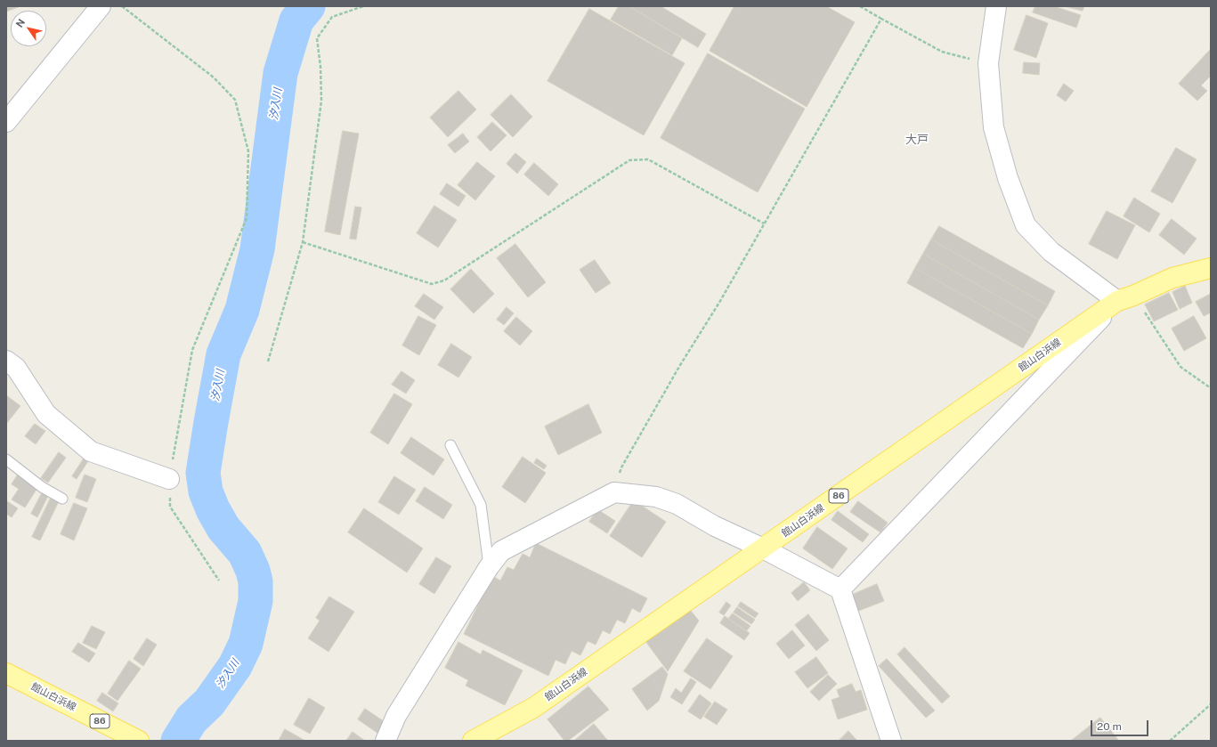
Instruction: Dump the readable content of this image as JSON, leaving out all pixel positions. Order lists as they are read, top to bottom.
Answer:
{
  "streets": {
    "main road": ["館山白浜線", "86"]
  },
  "districts": ["大戸"],
  "water": ["汐入川"],
  "scale_bar": "20 m",
  "north": "top left"
}
